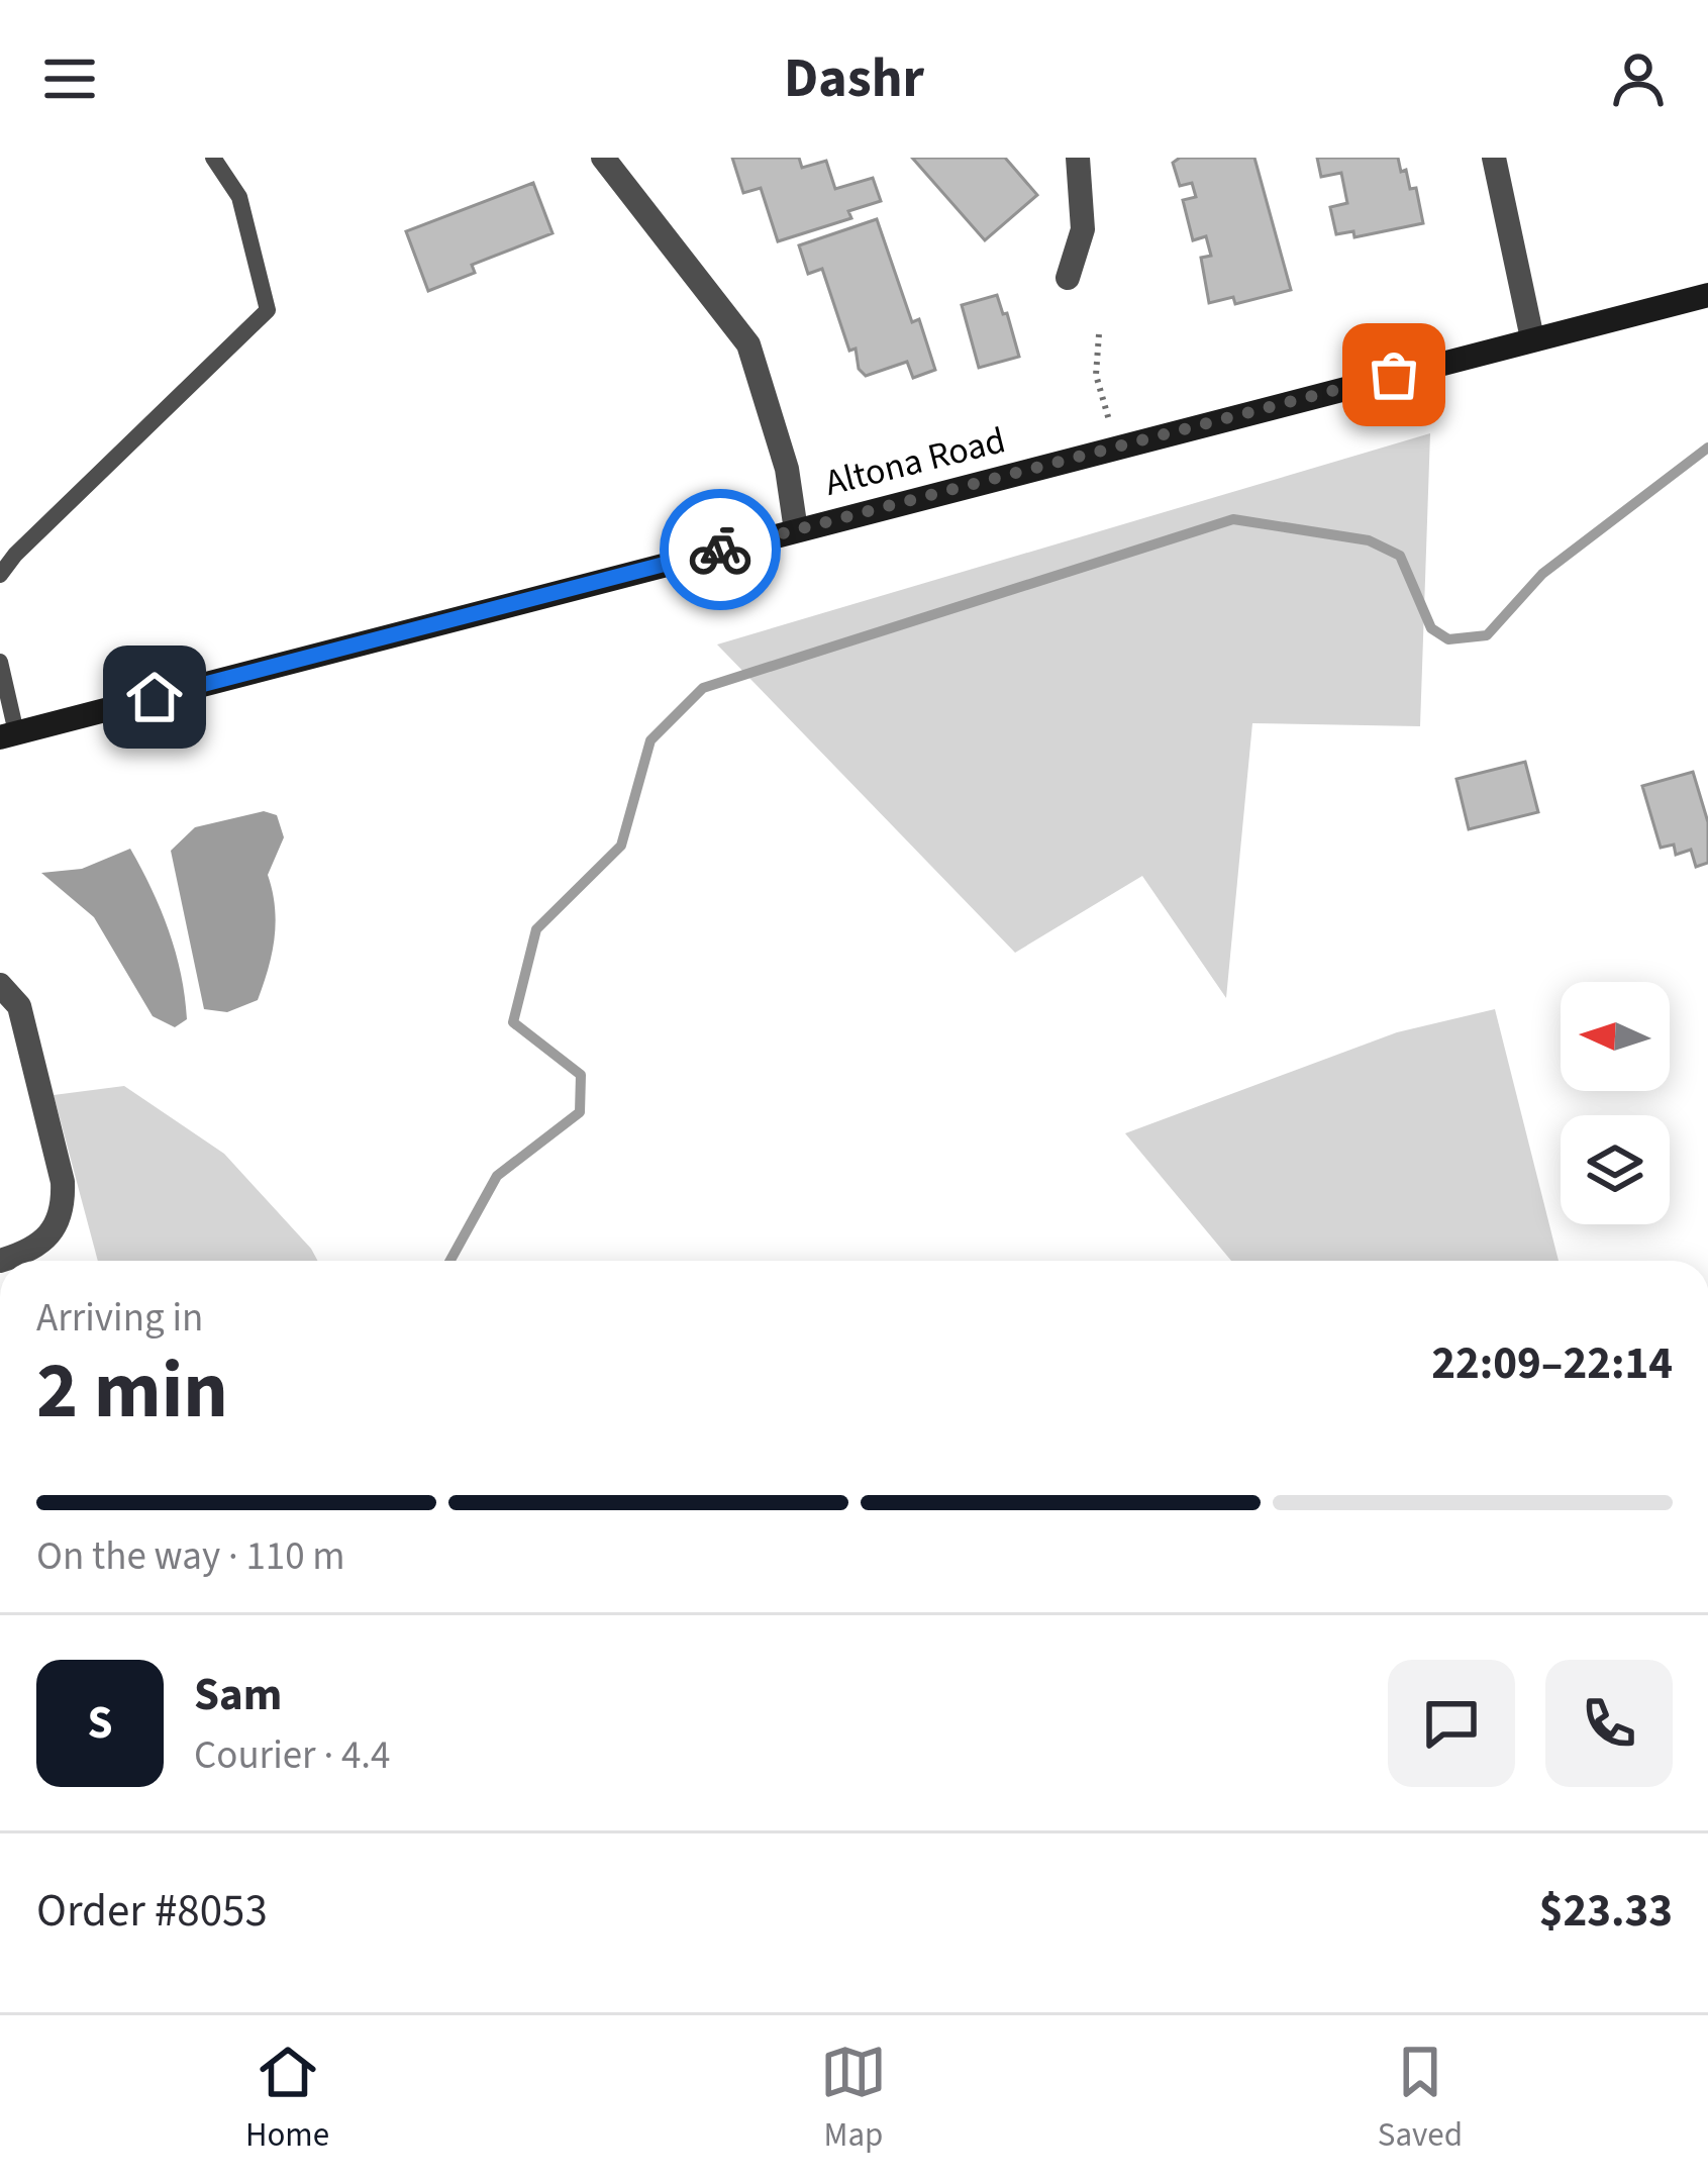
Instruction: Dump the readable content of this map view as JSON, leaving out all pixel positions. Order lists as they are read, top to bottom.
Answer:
{
  "streets": {
    "main road": ["Altona Road"]
  },
  "north": "left",
  "page": {
    "header": "Dashr",
    "heading": ["2 min", "Arriving in", "22:09–22:14"],
    "panel": [
      "Sam",
      "Courier · 4.4",
      "Order #8053",
      "$23.33"
    ],
    "bar": "On the way · 110 m",
    "round": "S",
    "tabs": ["Home", "Map", "Saved"]
  }
}
